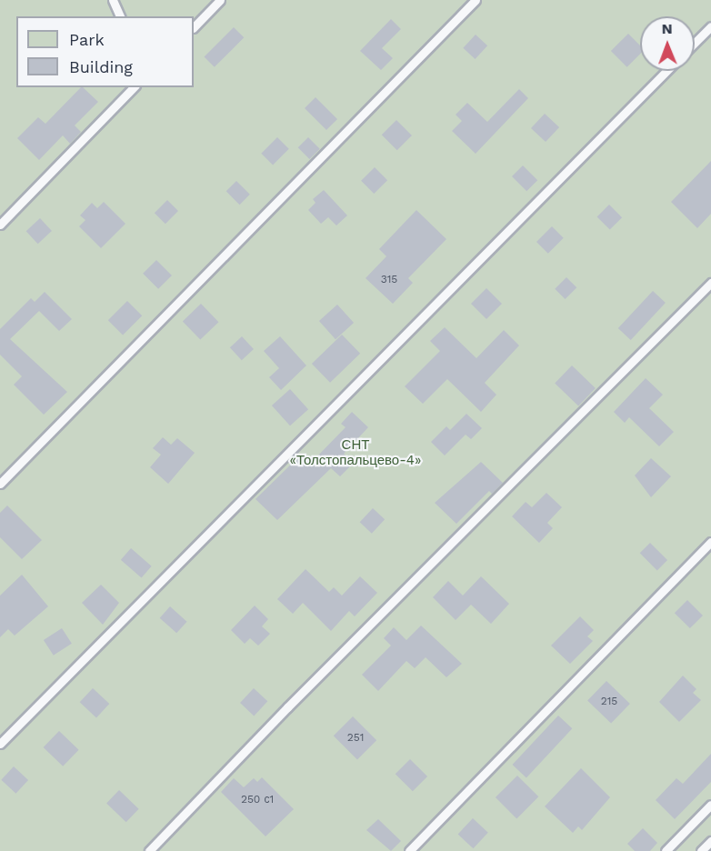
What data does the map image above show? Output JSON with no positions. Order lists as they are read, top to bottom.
{
  "parks": ["СНТ «Толстопальцево-4»"],
  "house_numbers": [
    "315",
    "215",
    "251",
    "250 с1"
  ],
  "legend": ["Park", "Building"],
  "north": "top"
}
